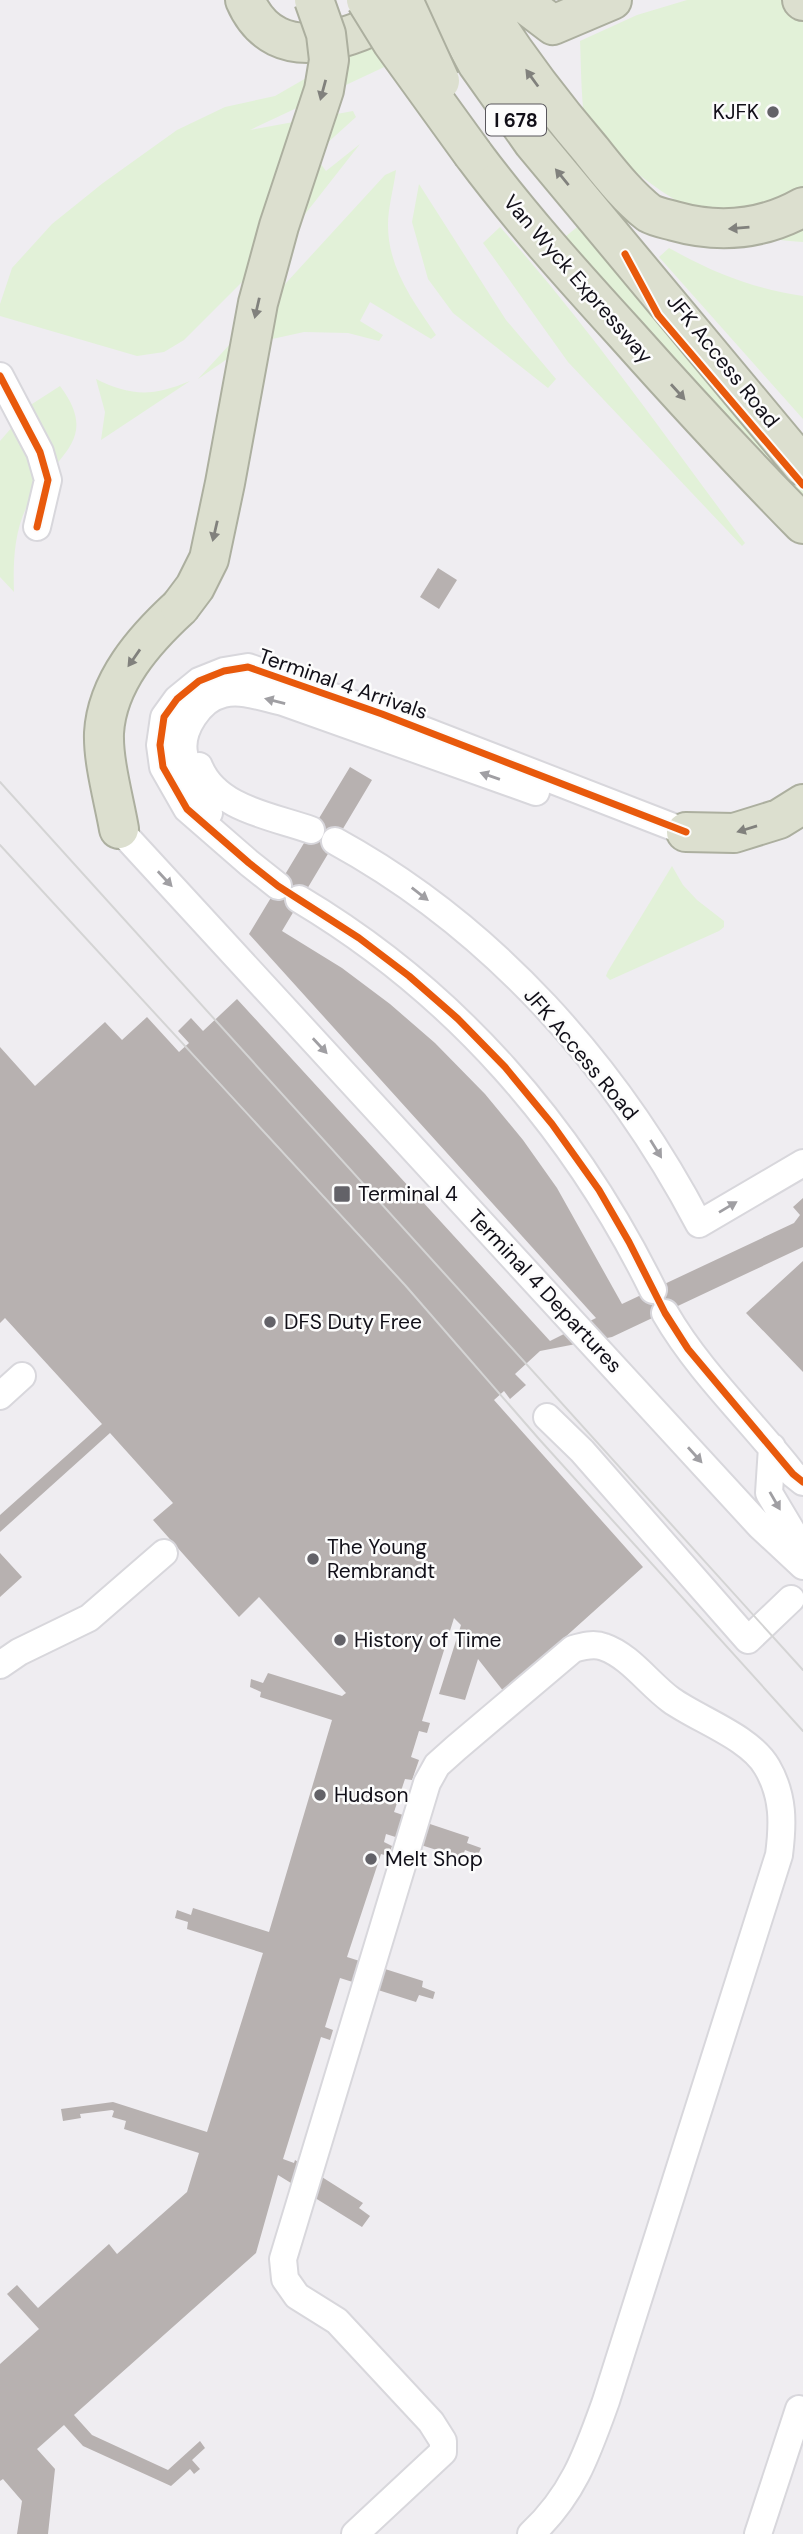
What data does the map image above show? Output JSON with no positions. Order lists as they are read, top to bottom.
{
  "streets": {
    "highway": ["I 678", "Van Wyck Expressway"],
    "street": ["JFK Access Road", "Terminal 4 Arrivals", "Terminal 4 Departures"]
  },
  "crossings": [
    ["I 678", "JFK Access Road"]
  ],
  "one_way": ["JFK Access Road", "Terminal 4 Departures"],
  "places": {
    "other": [
      "KJFK",
      "DFS Duty Free",
      "The Young Rembrandt",
      "History of Time",
      "Hudson",
      "Melt Shop"
    ],
    "transit": ["Terminal 4"]
  }
}
